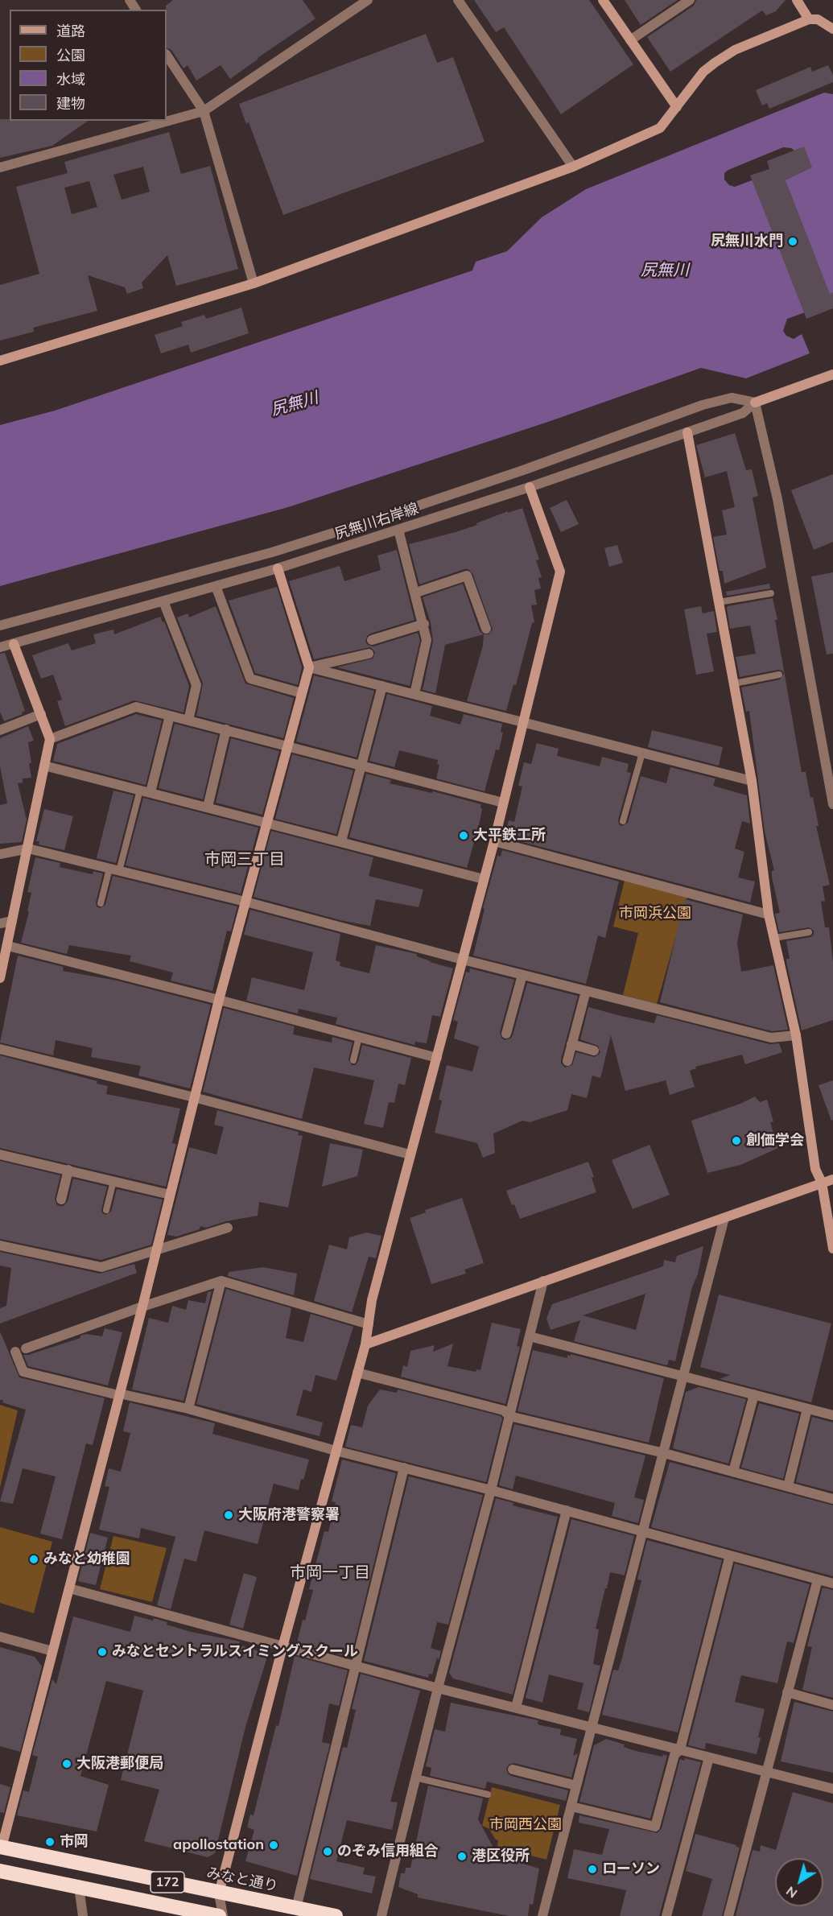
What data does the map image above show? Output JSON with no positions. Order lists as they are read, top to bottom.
{
  "streets": {
    "highway": ["みなと通り", "172"],
    "street": ["尻無川右岸線"]
  },
  "districts": ["市岡三丁目", "市岡一丁目"],
  "water": ["尻無川"],
  "parks": ["市岡浜公園", "市岡西公園"],
  "places": [
    "尻無川水門",
    "大平鉄工所",
    "創価学会",
    "大阪府港警察署",
    "みなと幼稚園",
    "みなとセントラルスイミングスクール",
    "大阪港郵便局",
    "市岡",
    "apollostation",
    "のぞみ信用組合",
    "港区役所",
    "ローソン"
  ],
  "legend": [
    "道路",
    "公園",
    "水域",
    "建物"
  ],
  "north": "bottom left"
}
